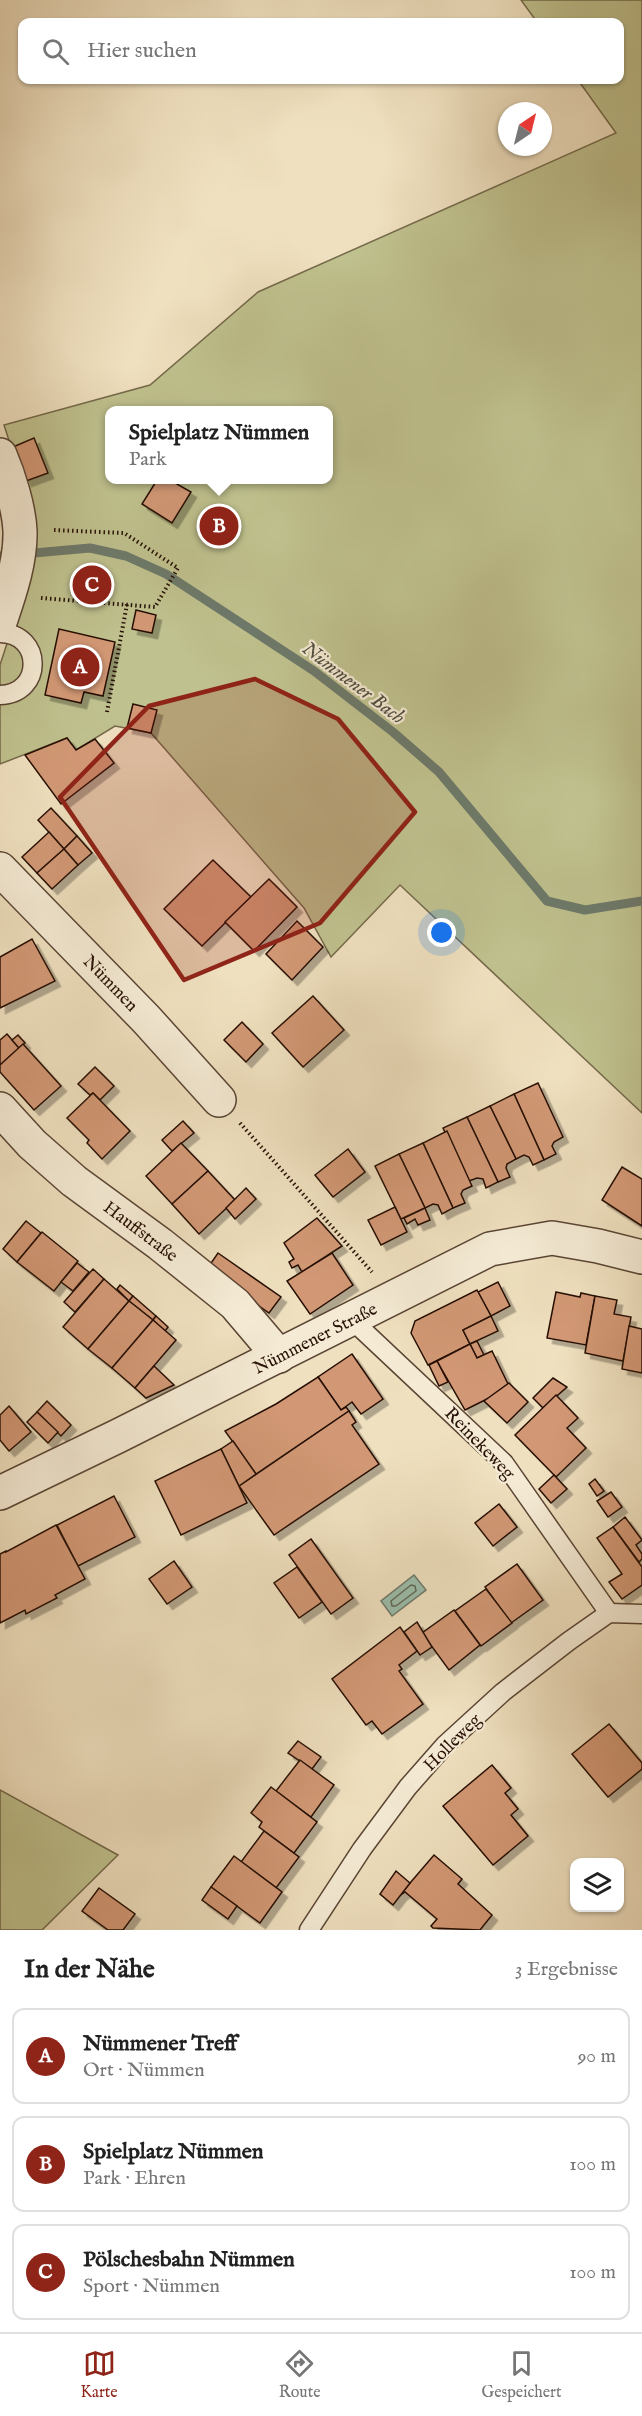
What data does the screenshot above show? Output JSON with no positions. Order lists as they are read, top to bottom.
{
  "streets": {
    "street": ["Nümmen", "Hauffstraße", "Nümmener Straße"],
    "lane": ["Reinekeweg", "Holleweg"]
  },
  "crossings": [
    ["Hauffstraße", "Nümmener Straße"],
    ["Nümmener Straße", "Reinekeweg"],
    ["Reinekeweg", "Holleweg"]
  ],
  "water": ["Nümmener Bach"],
  "north": "top right",
  "page": {
    "search": "Hier suchen",
    "popup": ["Spielplatz Nümmen", "Park"],
    "pins": ["B", "C", "A"],
    "heading": ["In der Nähe", "3 Ergebnisse"],
    "list": [
      {
        "mark": "A",
        "name": "Nümmener Treff",
        "note": "Ort · Nümmen",
        "value": "90 m"
      },
      {
        "mark": "B",
        "name": "Spielplatz Nümmen",
        "note": "Park · Ehren",
        "value": "100 m"
      },
      {
        "mark": "C",
        "name": "Pölschesbahn Nümmen",
        "note": "Sport · Nümmen",
        "value": "100 m"
      }
    ],
    "nav": ["Karte", "Route", "Gespeichert"]
  }
}
